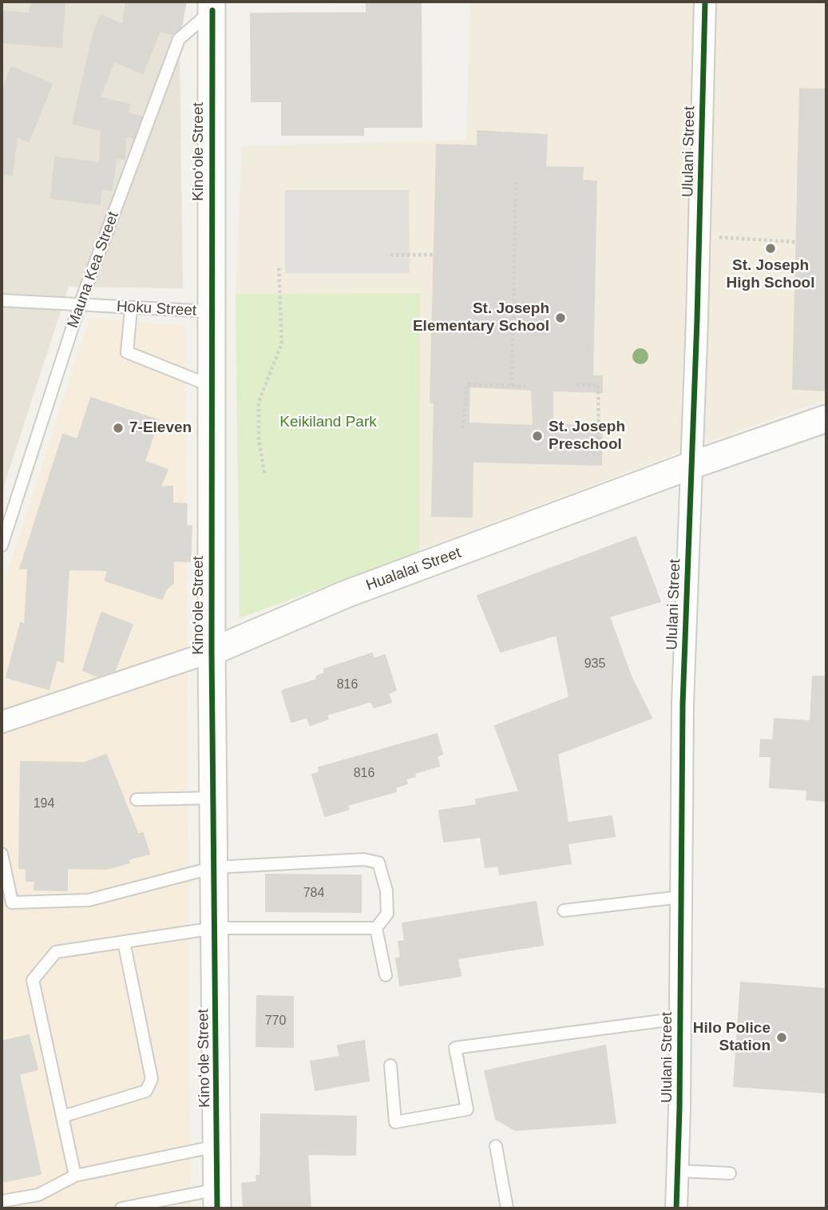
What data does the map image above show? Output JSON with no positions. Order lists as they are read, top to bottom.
{
  "streets": {
    "street": ["Kinoʻole Street", "Ululani Street", "Hualalai Street"],
    "lane": ["Mauna Kea Street", "Hoku Street"]
  },
  "crossings": [
    ["Kinoʻole Street", "Mauna Kea Street"],
    ["Kinoʻole Street", "Hoku Street"],
    ["Kinoʻole Street", "Hualalai Street"],
    ["Ululani Street", "Hualalai Street"],
    ["Mauna Kea Street", "Hoku Street"]
  ],
  "parks": ["Keikiland Park"],
  "places": [
    "St. Joseph High School",
    "St. Joseph Elementary School",
    "7-Eleven",
    "St. Joseph Preschool",
    "Hilo Police Station"
  ],
  "house_numbers": [
    "935",
    "816",
    "816",
    "194",
    "784",
    "770"
  ]
}
